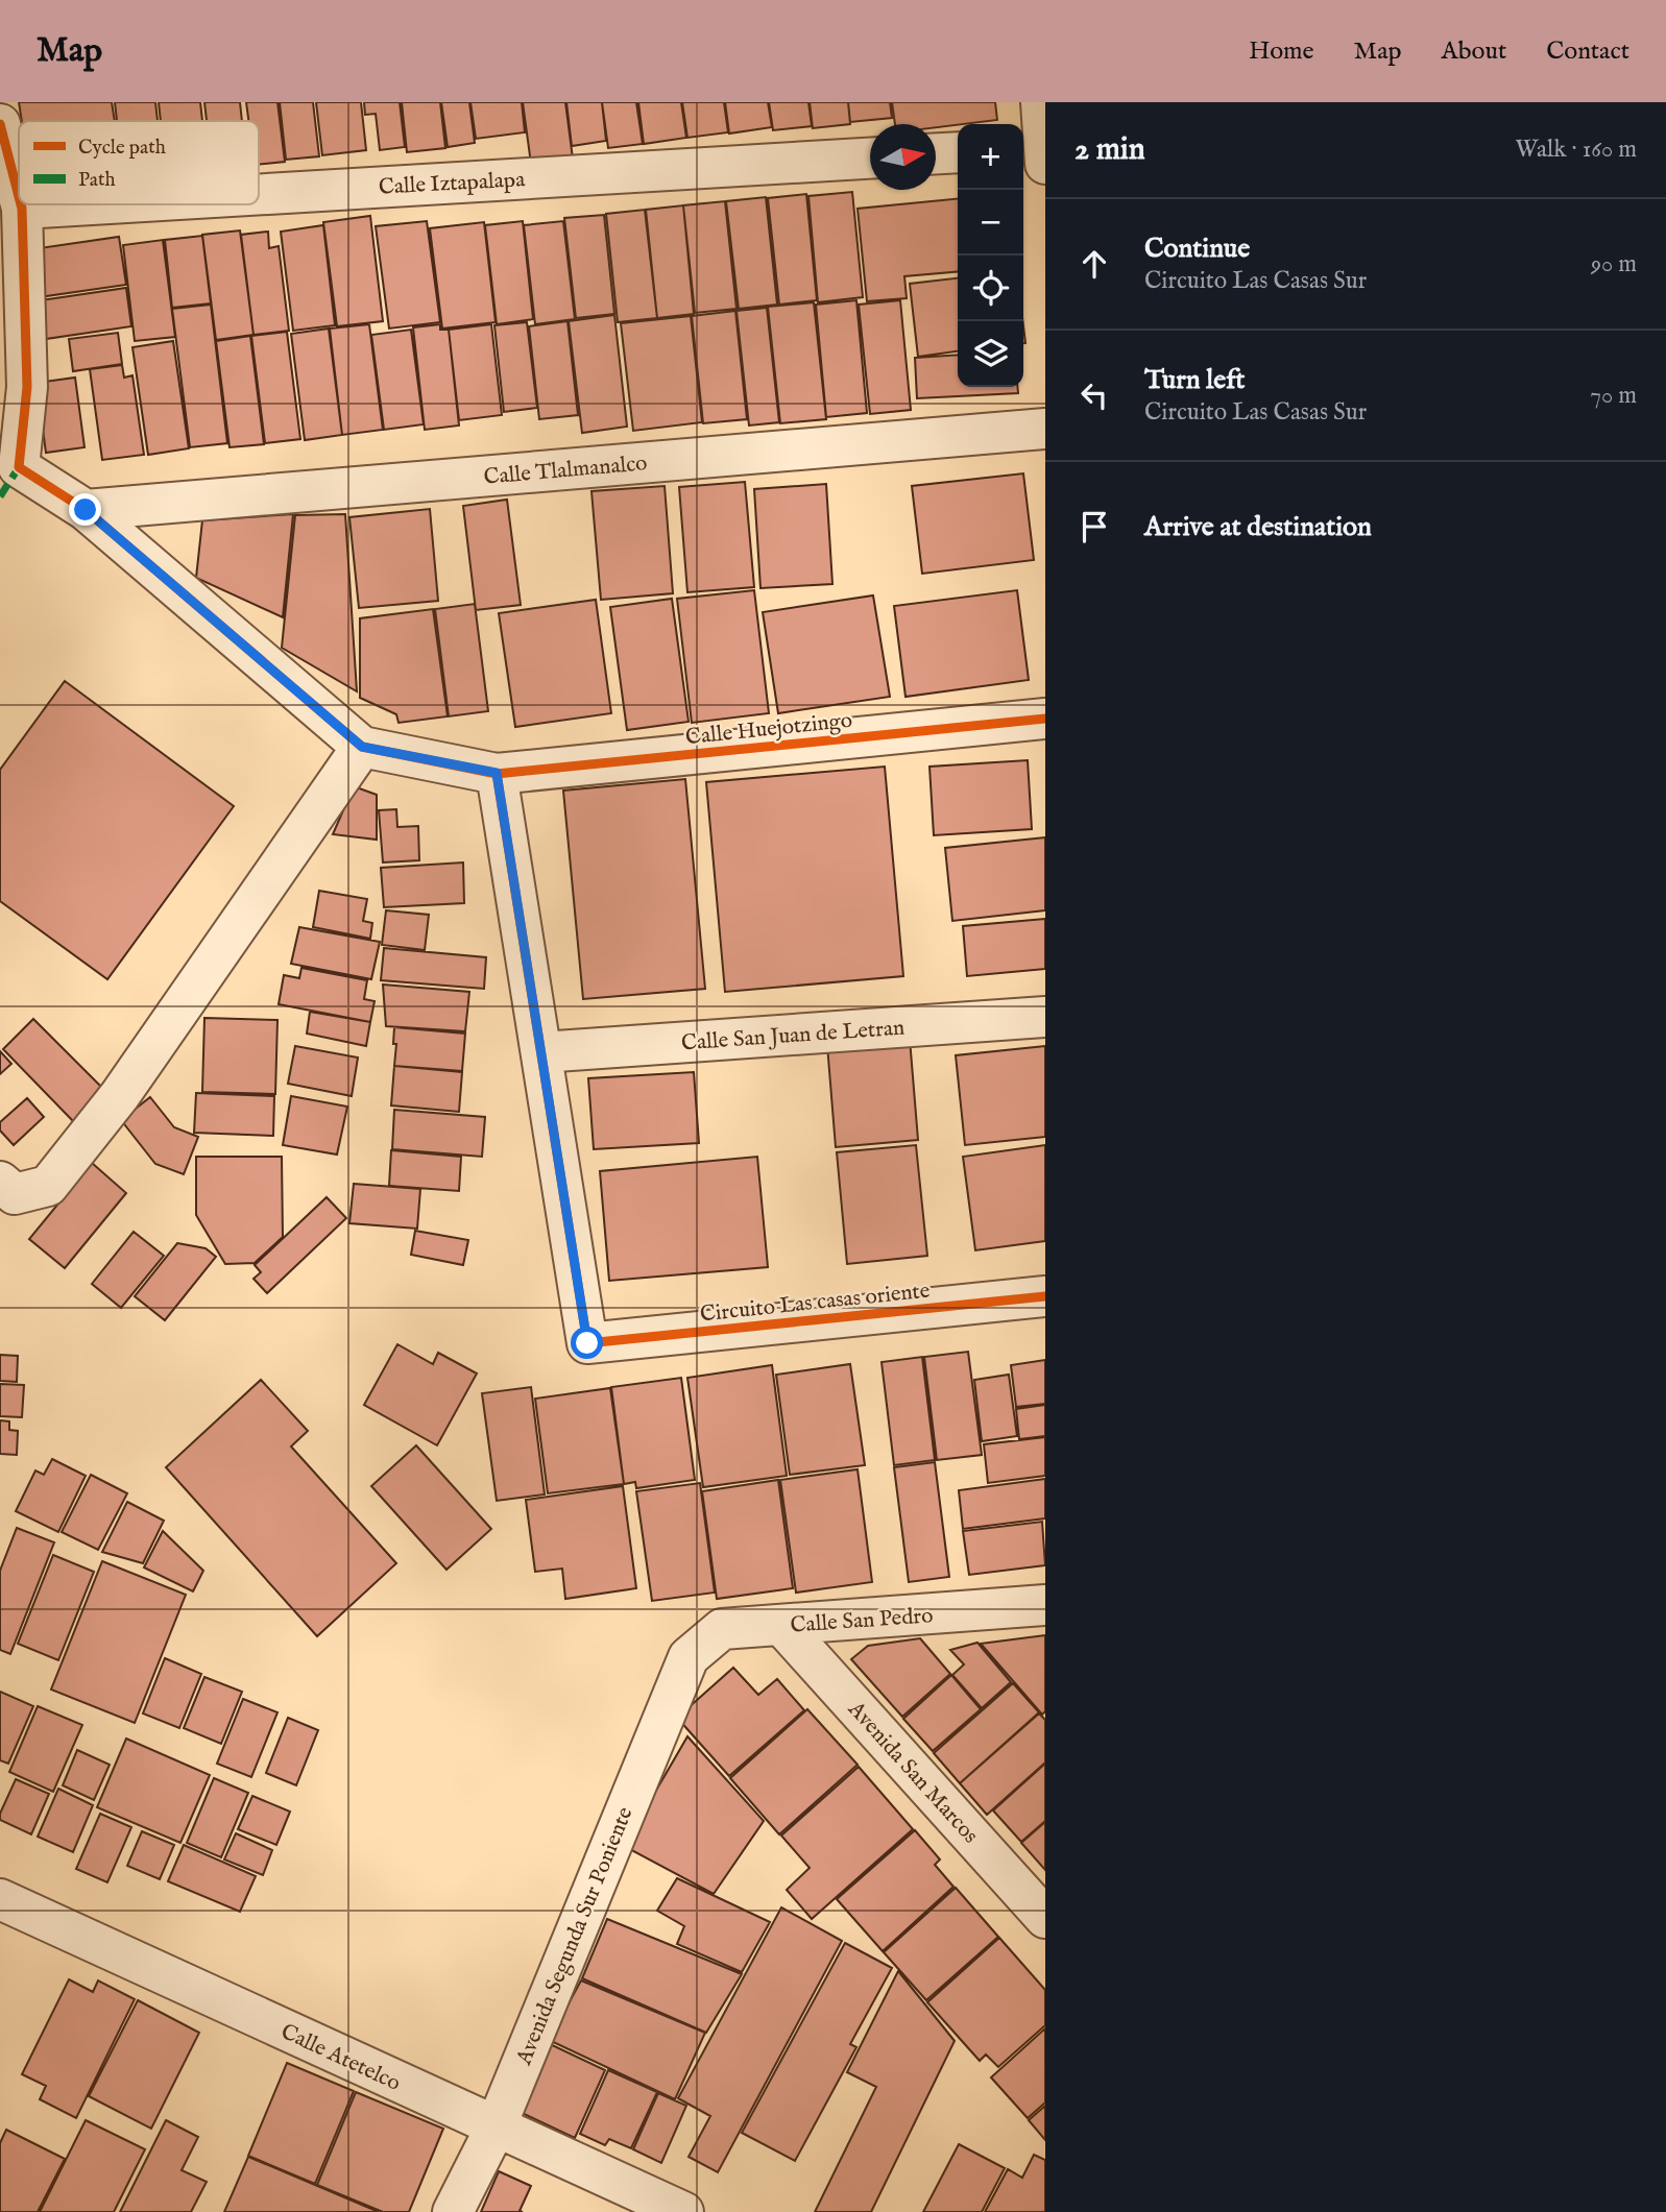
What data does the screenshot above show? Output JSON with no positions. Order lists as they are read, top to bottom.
{
  "streets": {
    "street": [
      "Calle Iztapalapa",
      "Calle Tlalmanalco",
      "Calle Huejotzingo",
      "Calle San Juan de Letran",
      "Circuito Las casas oriente",
      "Calle San Pedro",
      "Avenida San Marcos",
      "Avenida Segunda Sur Poniente",
      "Calle Atetelco"
    ]
  },
  "crossings": [
    ["Calle San Juan de Letran", "Circuito Las casas oriente"],
    ["Calle San Pedro", "Avenida San Marcos"],
    ["Calle San Pedro", "Avenida Segunda Sur Poniente"],
    ["Avenida Segunda Sur Poniente", "Calle Atetelco"]
  ],
  "legend": ["Cycle path", "Path"],
  "north": "right",
  "page": {
    "header": "Map",
    "nav": [
      "Home",
      "Map",
      "About",
      "Contact"
    ],
    "heading": ["2 min", "Walk · 160 m"],
    "map_buttons": ["+", "−"],
    "list": [
      ["Continue", "Circuito Las Casas Sur", "90 m"],
      ["Turn left", "Circuito Las Casas Sur", "70 m"],
      "Arrive at destination"
    ]
  }
}
